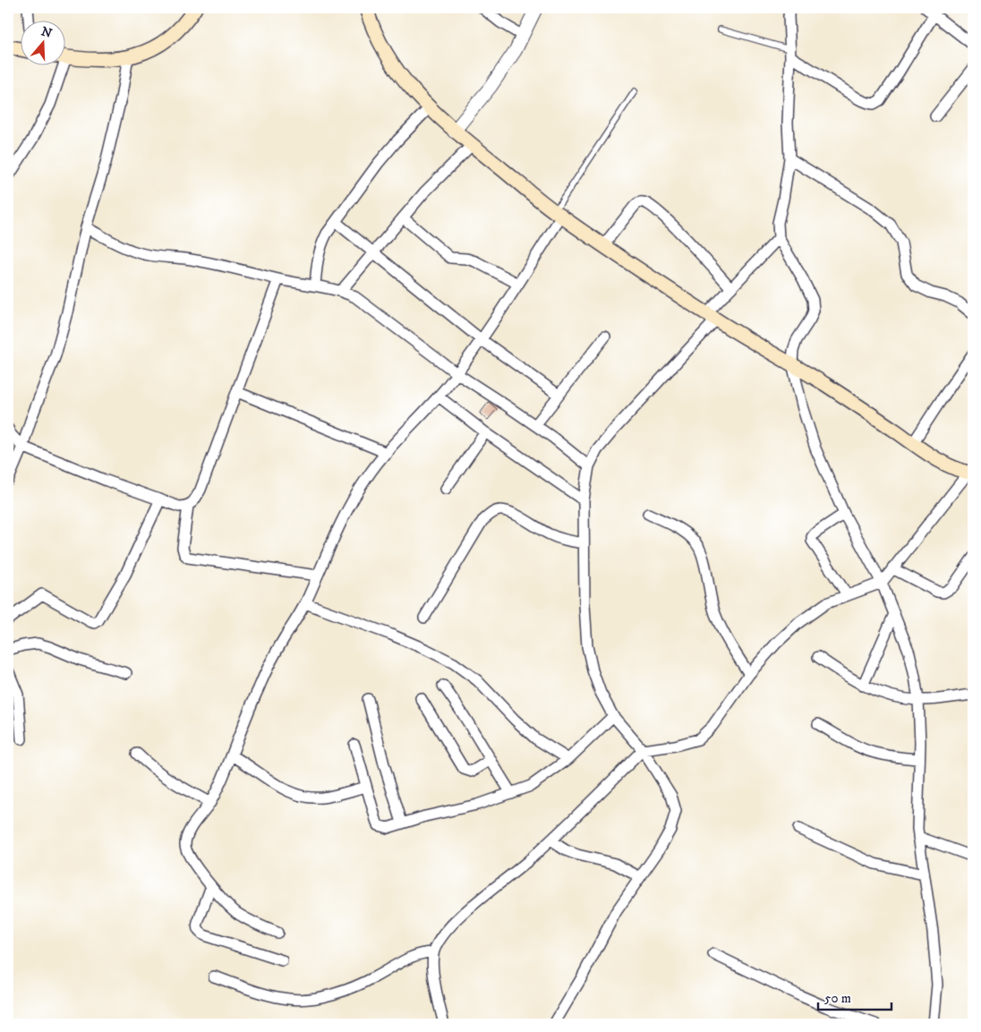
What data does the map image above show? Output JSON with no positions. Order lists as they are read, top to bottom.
{
  "scale_bar": "50 m",
  "north": "top"
}
